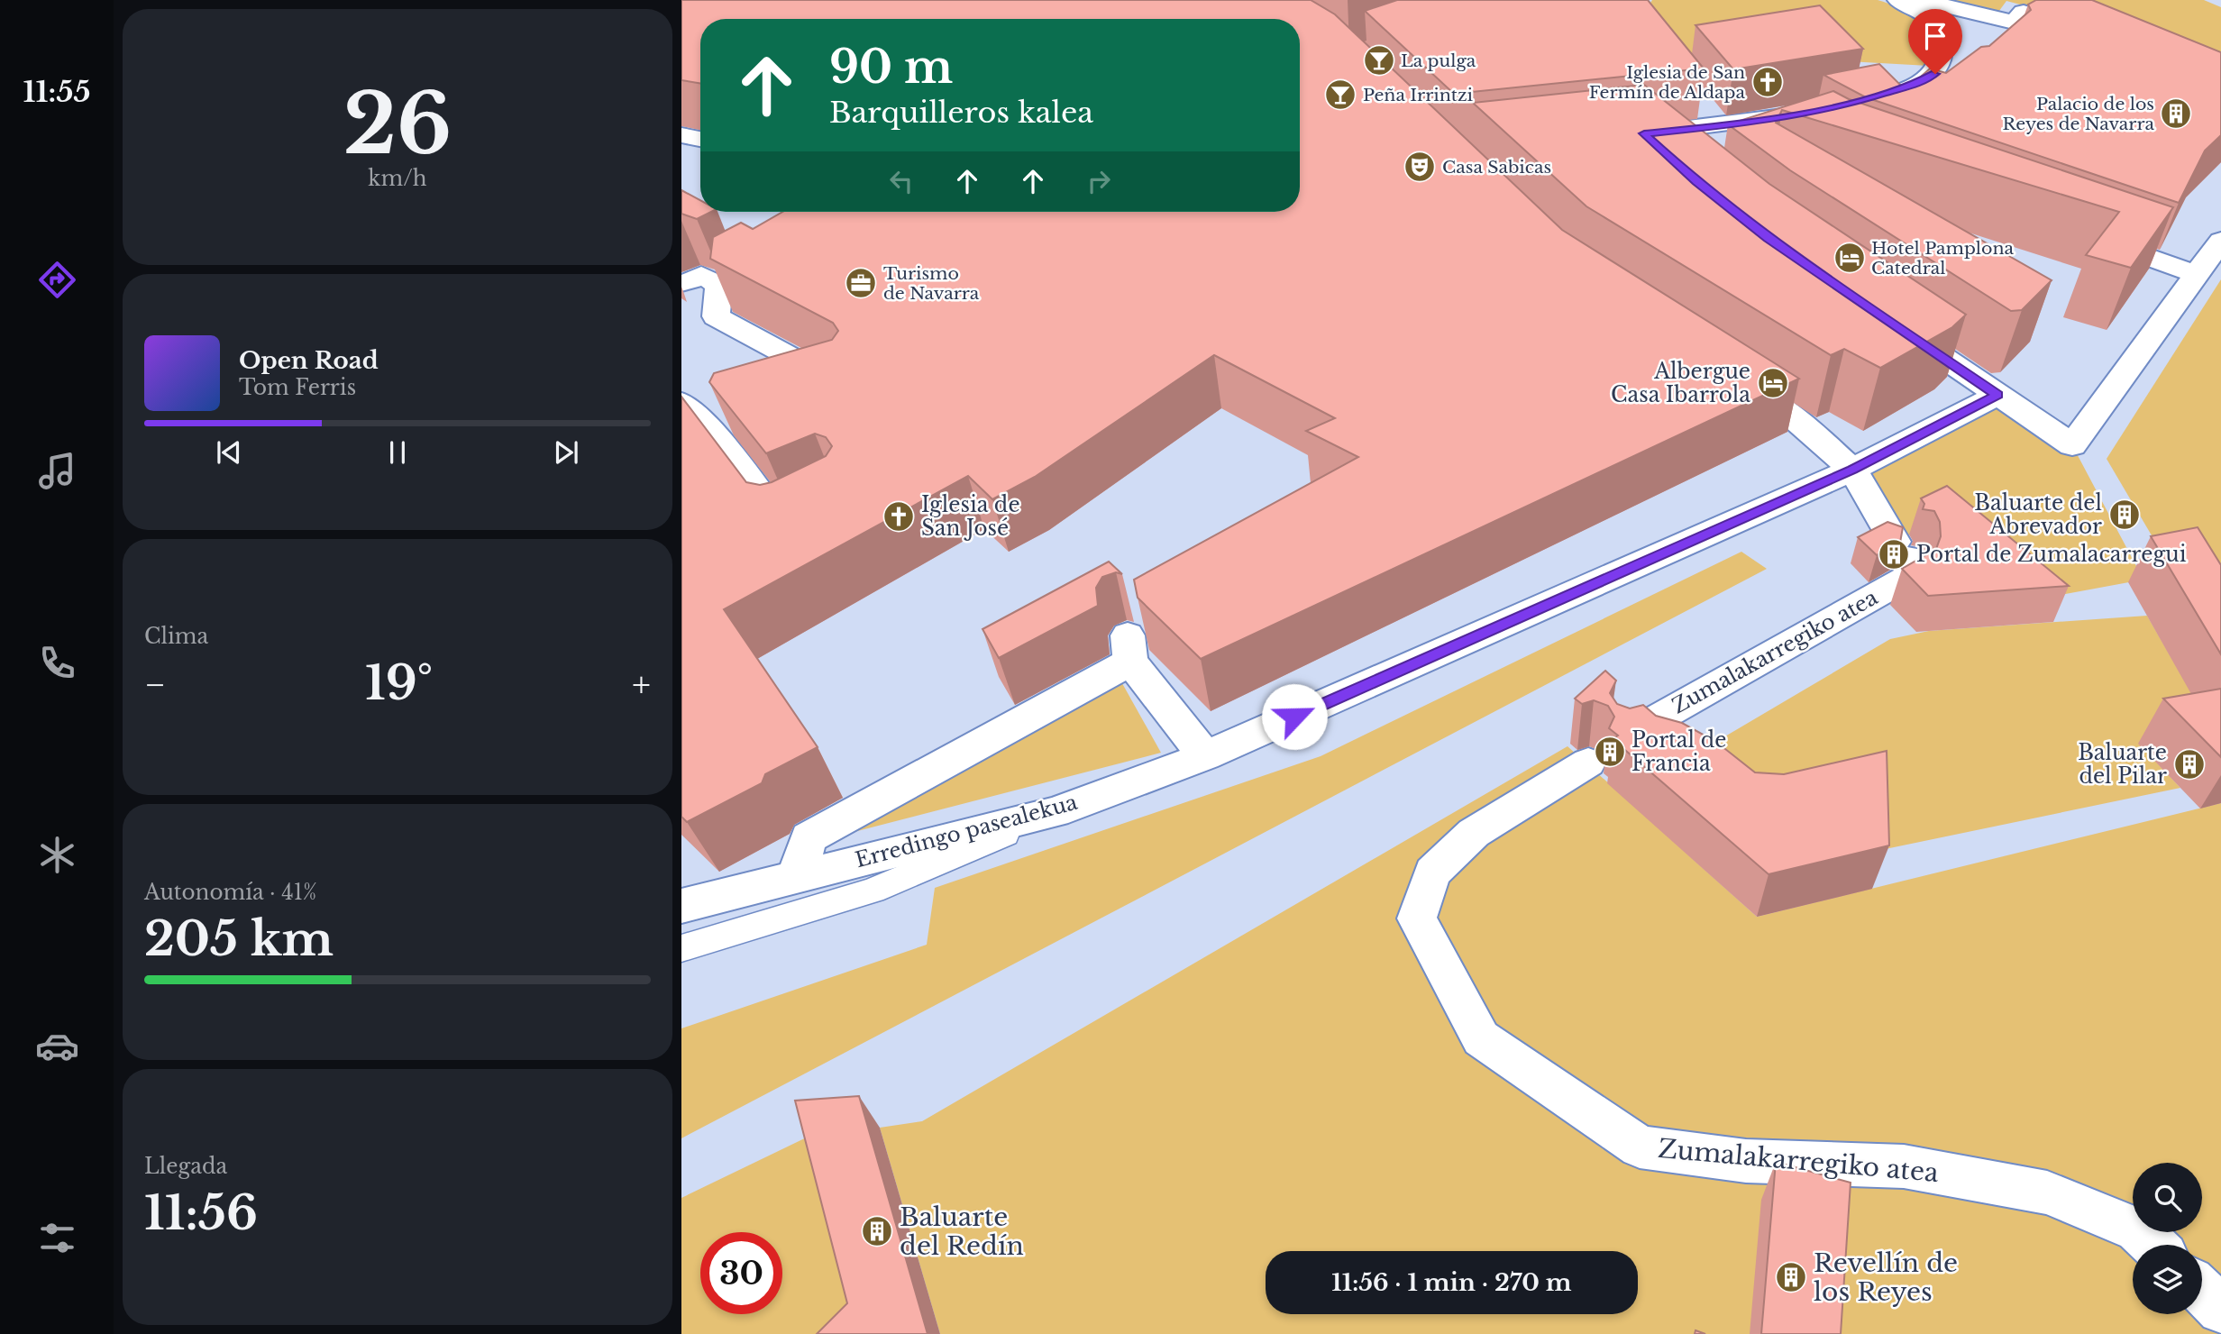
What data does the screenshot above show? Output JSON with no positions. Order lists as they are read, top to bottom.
{
  "streets": {
    "street": ["Zumalakarregiko atea", "Erredingo pasealekua"]
  },
  "crossings": [
    ["Zumalakarregiko atea", "Erredingo pasealekua"]
  ],
  "places": {
    "bar": ["La pulga", "Peña Irrintzi"],
    "church": ["Iglesia de San Fermín de Aldapa", "Iglesia de San José"],
    "building": [
      "Palacio de los Reyes de Navarra",
      "Baluarte del Abrevador",
      "Portal de Zumalacarregui",
      "Portal de Francia",
      "Baluarte del Pilar",
      "Baluarte del Redín",
      "Revellín de los Reyes"
    ],
    "theatre": ["Casa Sabicas"],
    "hotel": ["Hotel Pamplona Catedral", "Albergue Casa Ibarrola"],
    "office": ["Turismo de Navarra"]
  },
  "page": {
    "tabs": "11:55",
    "tile": [
      ["26", "km/h"],
      "Clima",
      ["Autonomía · 41%", "205 km"],
      ["Llegada", "11:56"]
    ],
    "turn": ["90 m", "Barquilleros kalea"],
    "song": ["Open Road", "Tom Ferris"],
    "heat": ["−", "19°", "+"],
    "limit": "30",
    "trip": "11:56 · 1 min · 270 m"
  }
}
